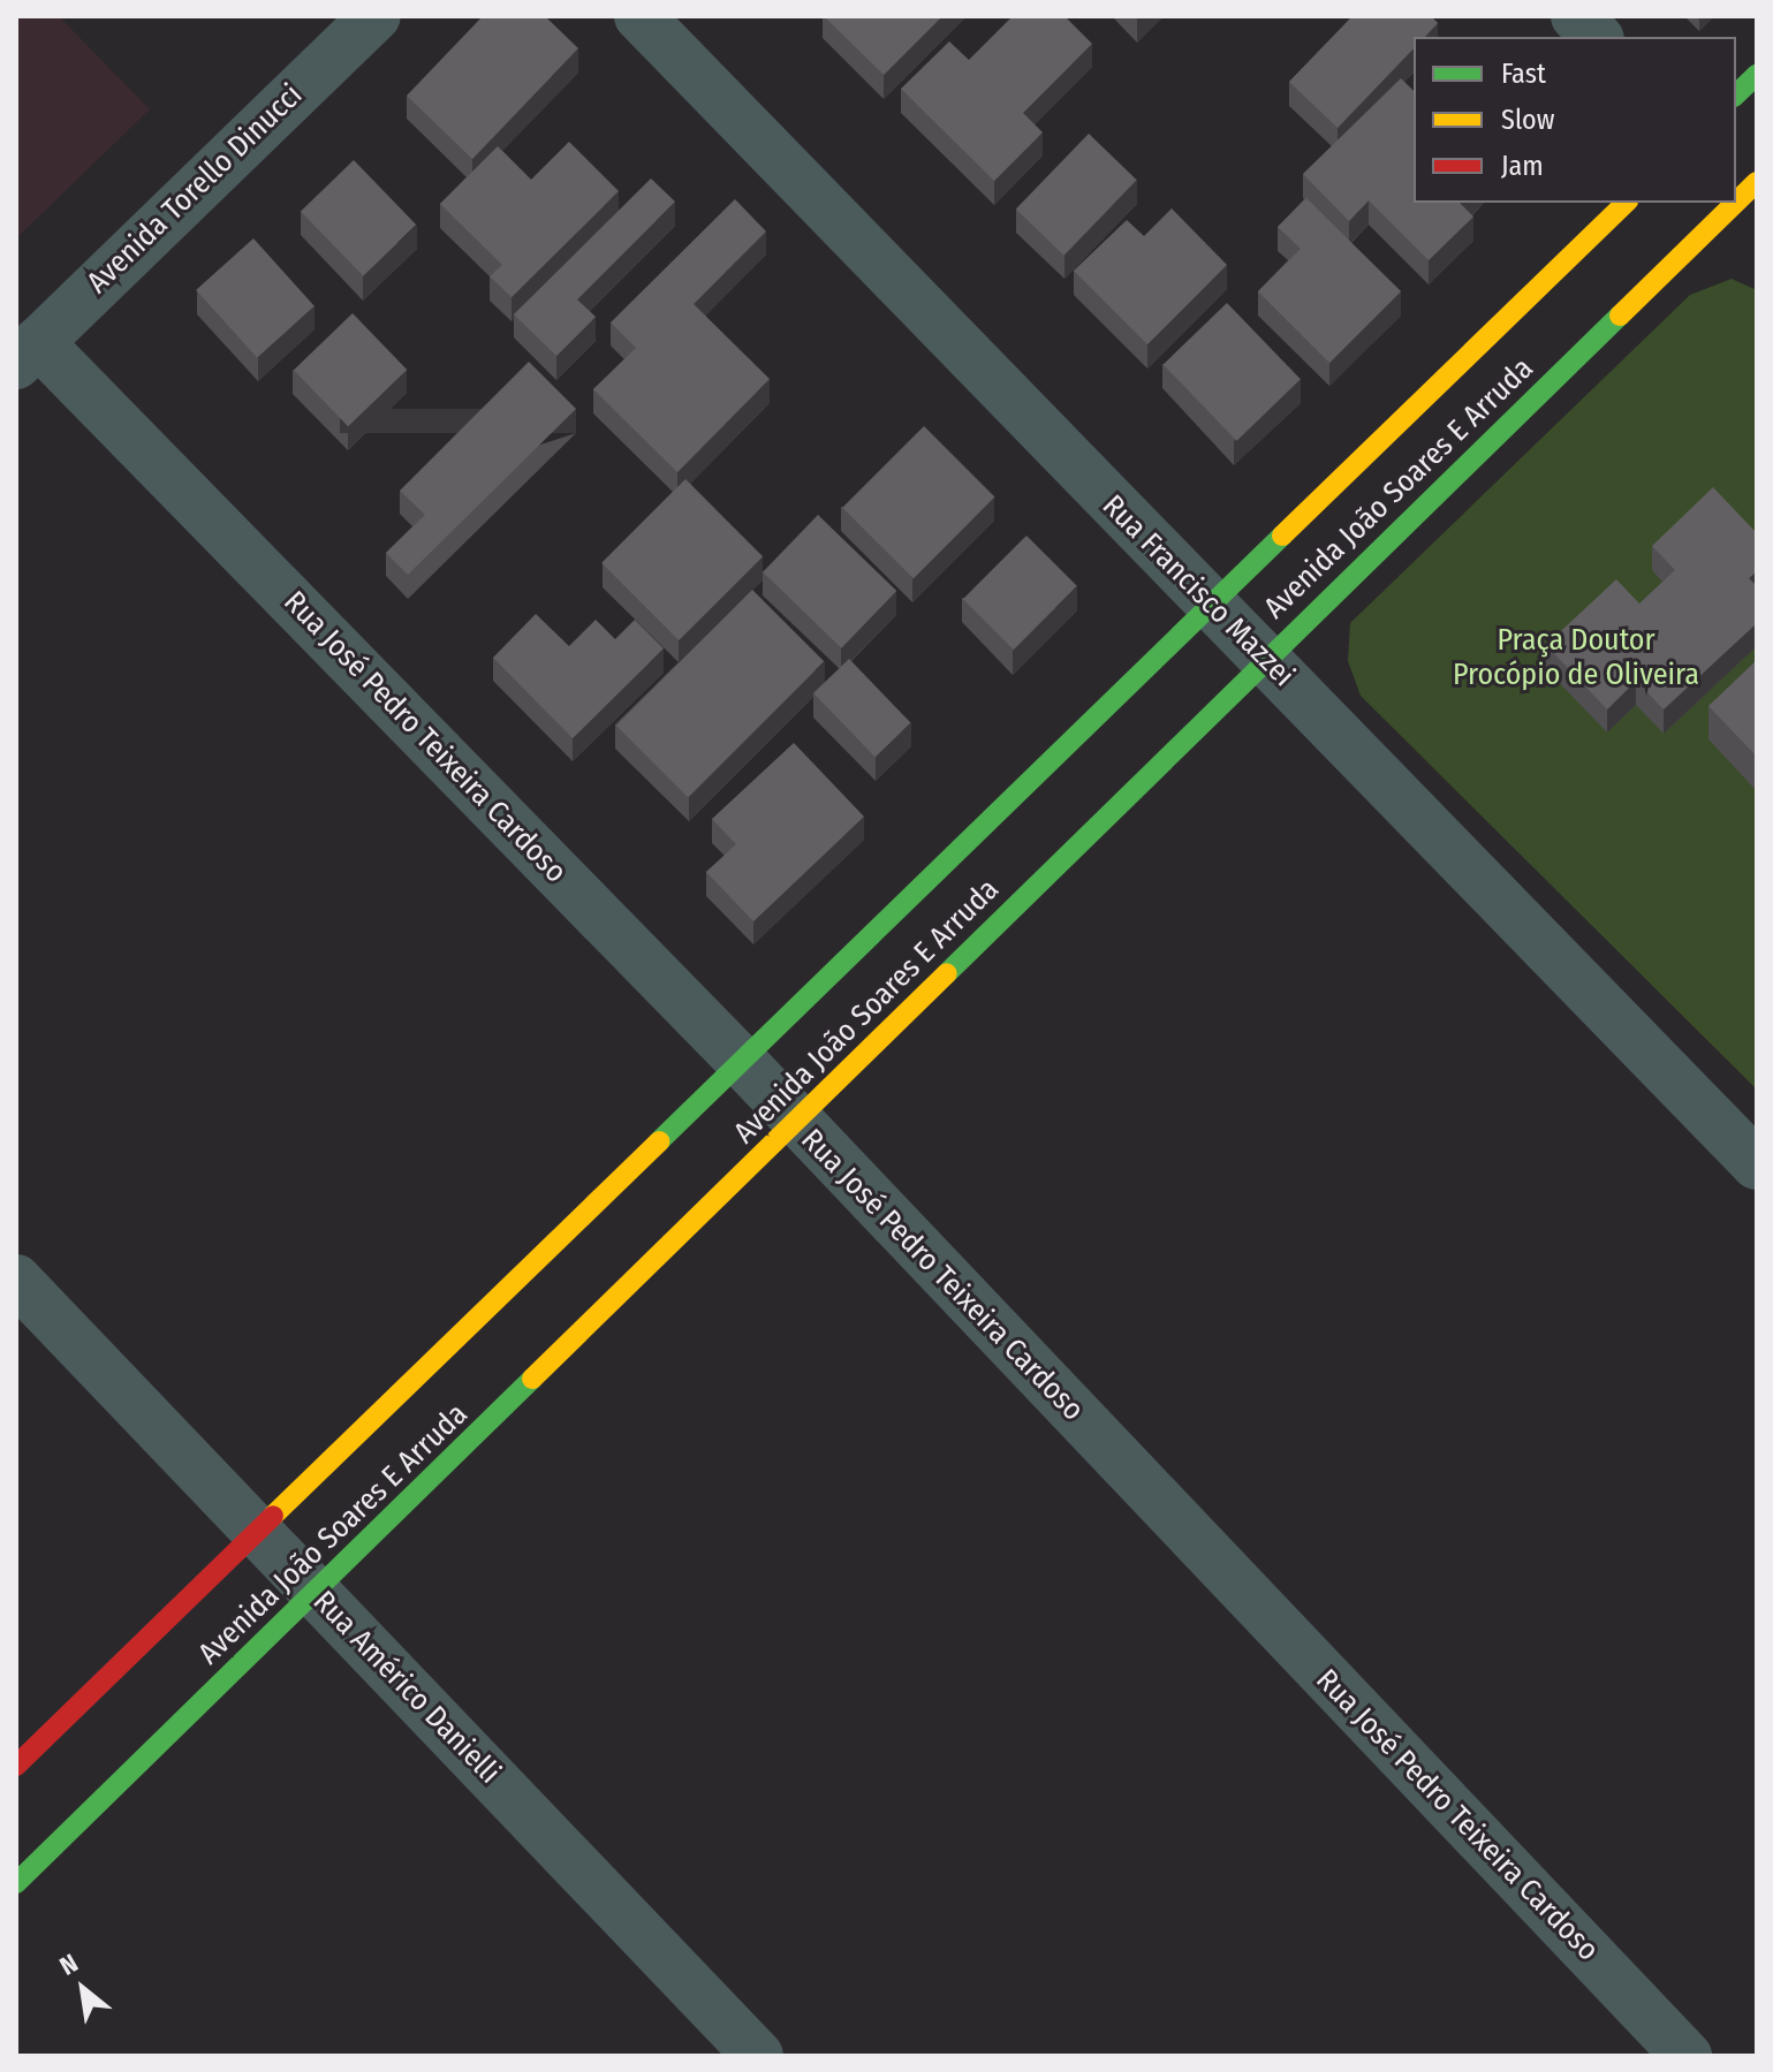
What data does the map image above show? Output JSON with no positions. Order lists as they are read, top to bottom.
{
  "streets": {
    "street": [
      "Avenida Torello Dinucci",
      "Avenida João Soares E Arruda",
      "Rua Francisco Mazzei",
      "Rua José Pedro Teixeira Cardoso",
      "Rua Américo Danielli"
    ]
  },
  "crossings": [
    ["Avenida Torello Dinucci", "Rua José Pedro Teixeira Cardoso"],
    ["Avenida João Soares E Arruda", "Rua Francisco Mazzei"],
    ["Avenida João Soares E Arruda", "Rua José Pedro Teixeira Cardoso"],
    ["Avenida João Soares E Arruda", "Rua Américo Danielli"]
  ],
  "parks": ["Praça Doutor Procópio de Oliveira"],
  "legend": ["Fast", "Slow", "Jam"],
  "north": "top left"
}
